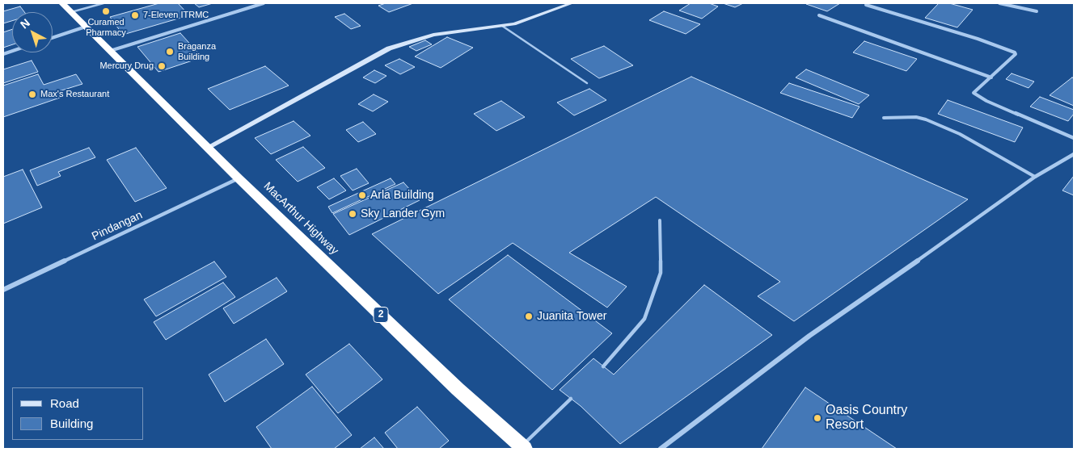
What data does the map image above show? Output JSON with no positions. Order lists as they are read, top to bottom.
{
  "streets": {
    "highway": ["MacArthur Highway", "2"],
    "street": ["Pindangan"]
  },
  "crossings": [
    ["MacArthur Highway", "Pindangan"]
  ],
  "places": [
    "Curamed Pharmacy",
    "7-Eleven ITRMC",
    "Braganza Building",
    "Mercury Drug",
    "Max's Restaurant",
    "Arla Building",
    "Sky Lander Gym",
    "Juanita Tower",
    "Oasis Country Resort"
  ],
  "legend": ["Road", "Building"],
  "north": "top left"
}
